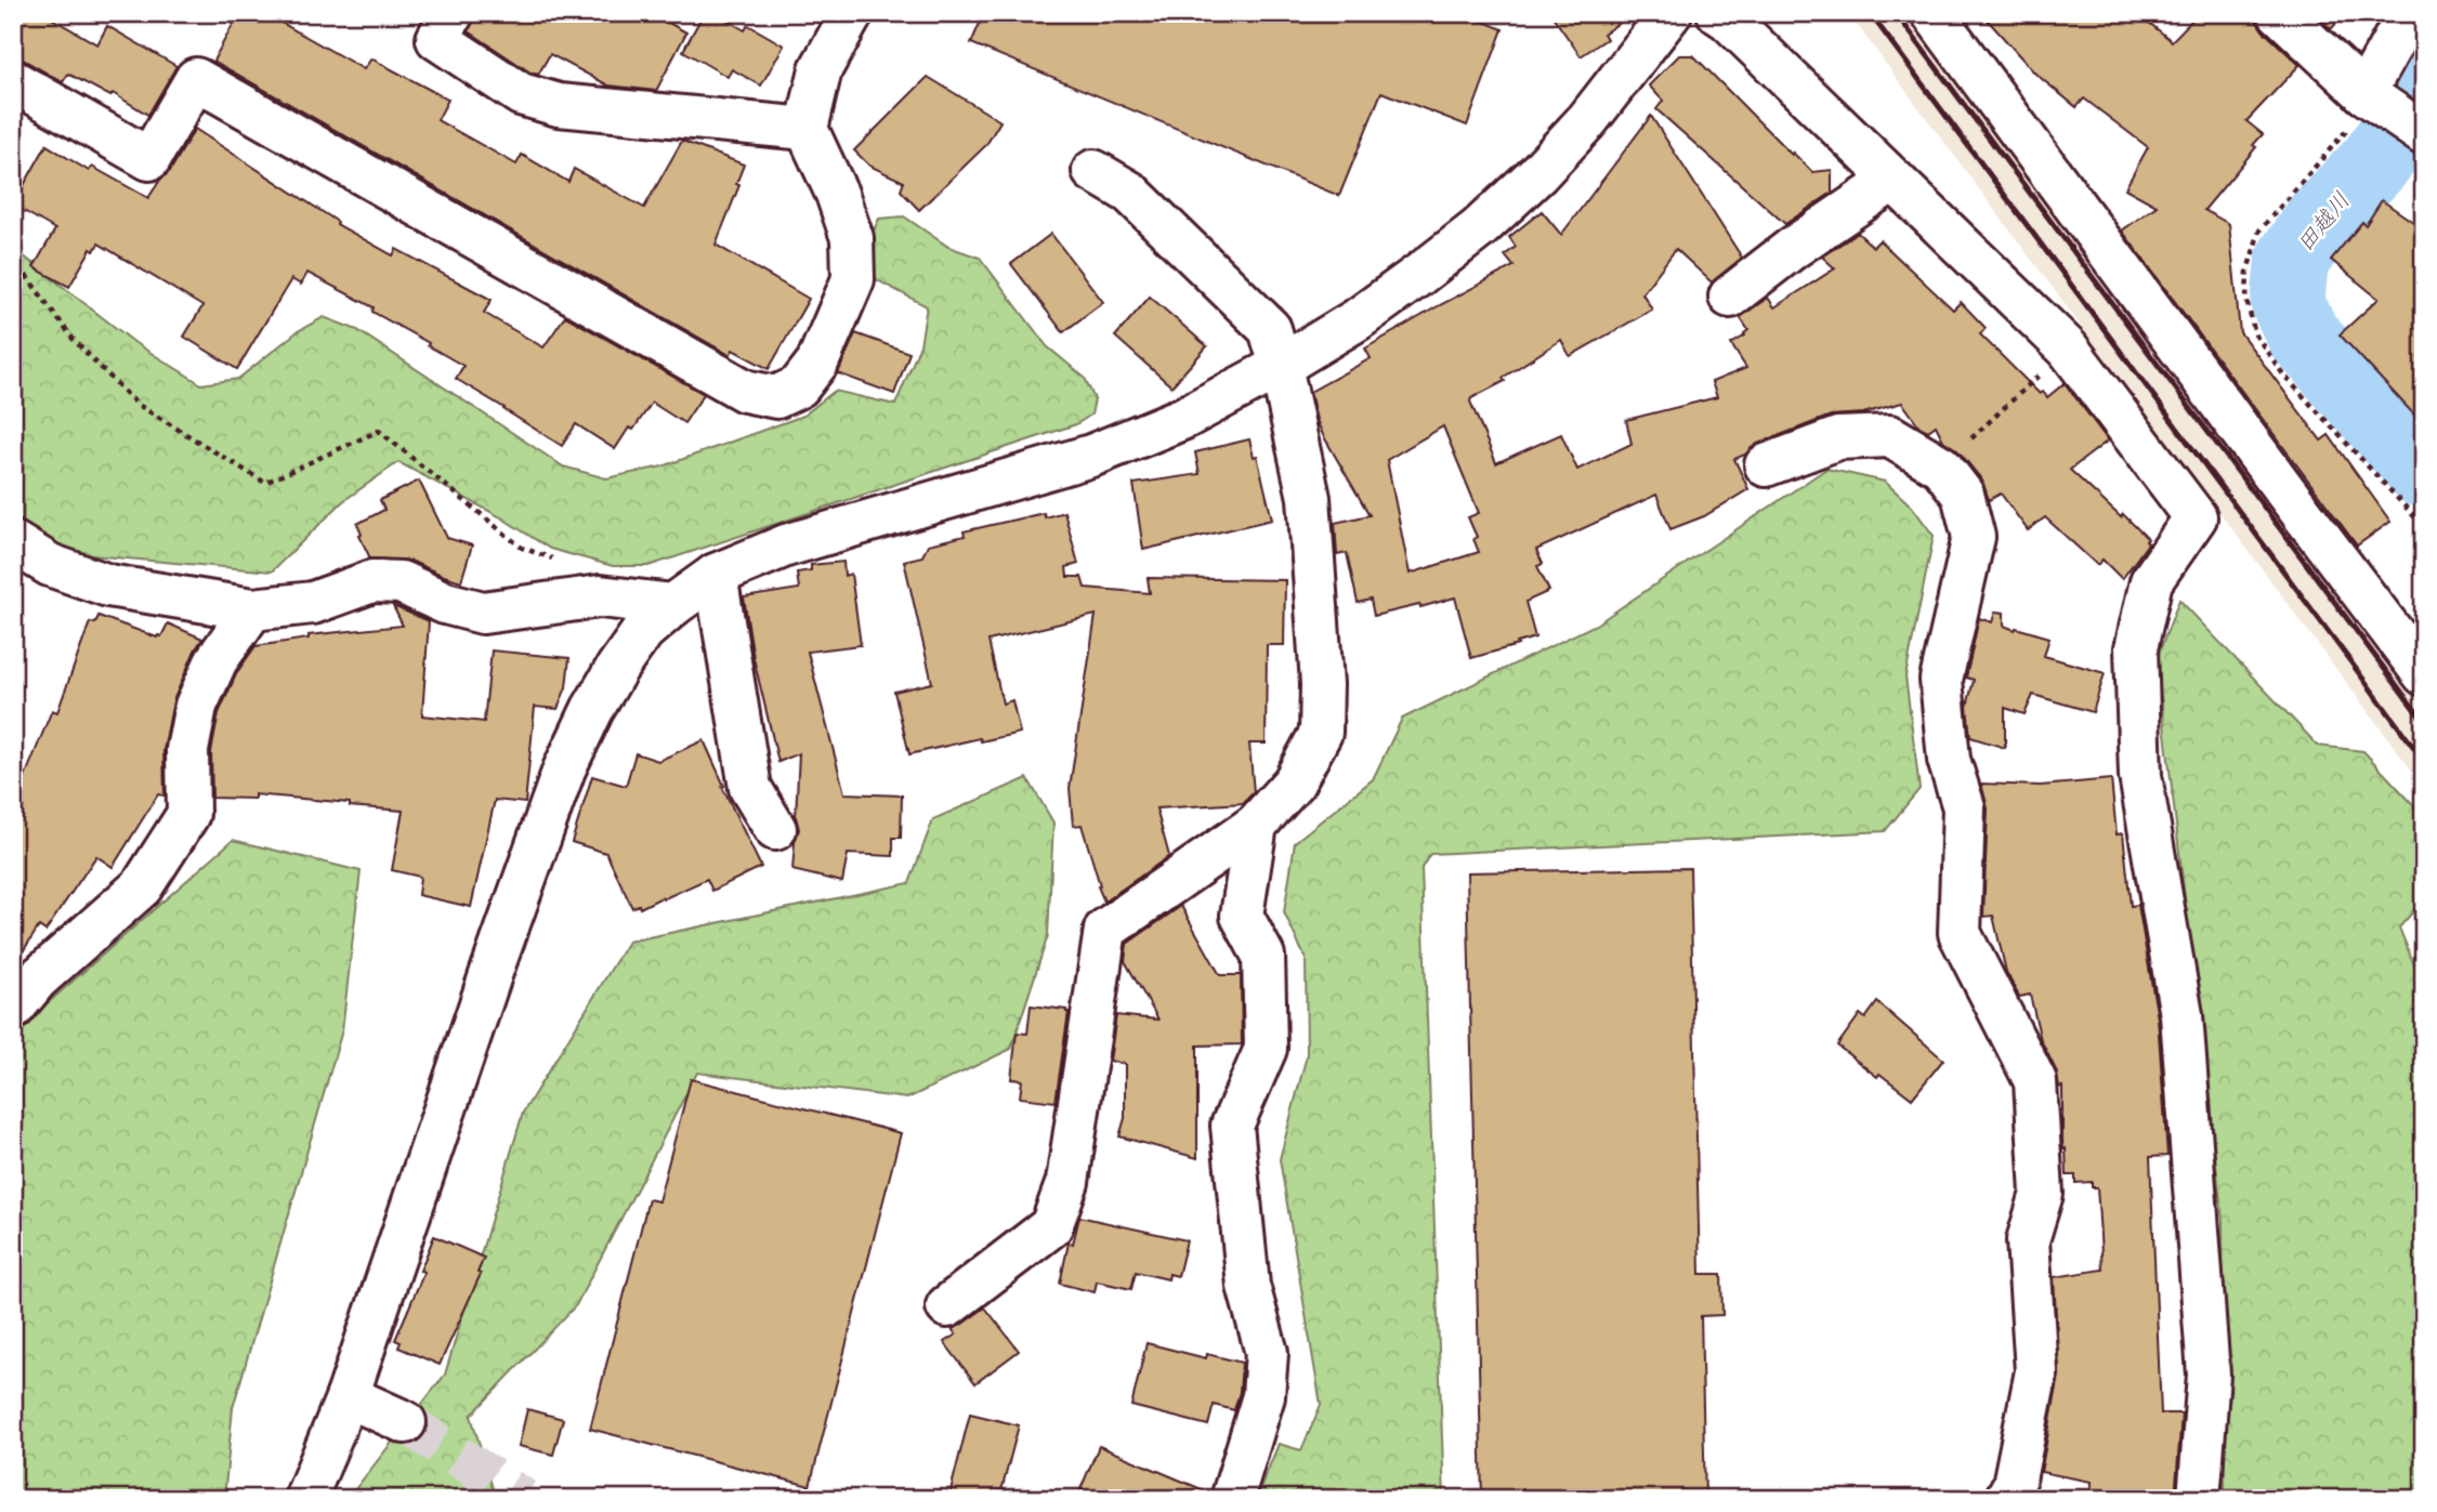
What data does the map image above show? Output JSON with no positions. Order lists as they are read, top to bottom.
{
  "water": ["田越川"]
}
